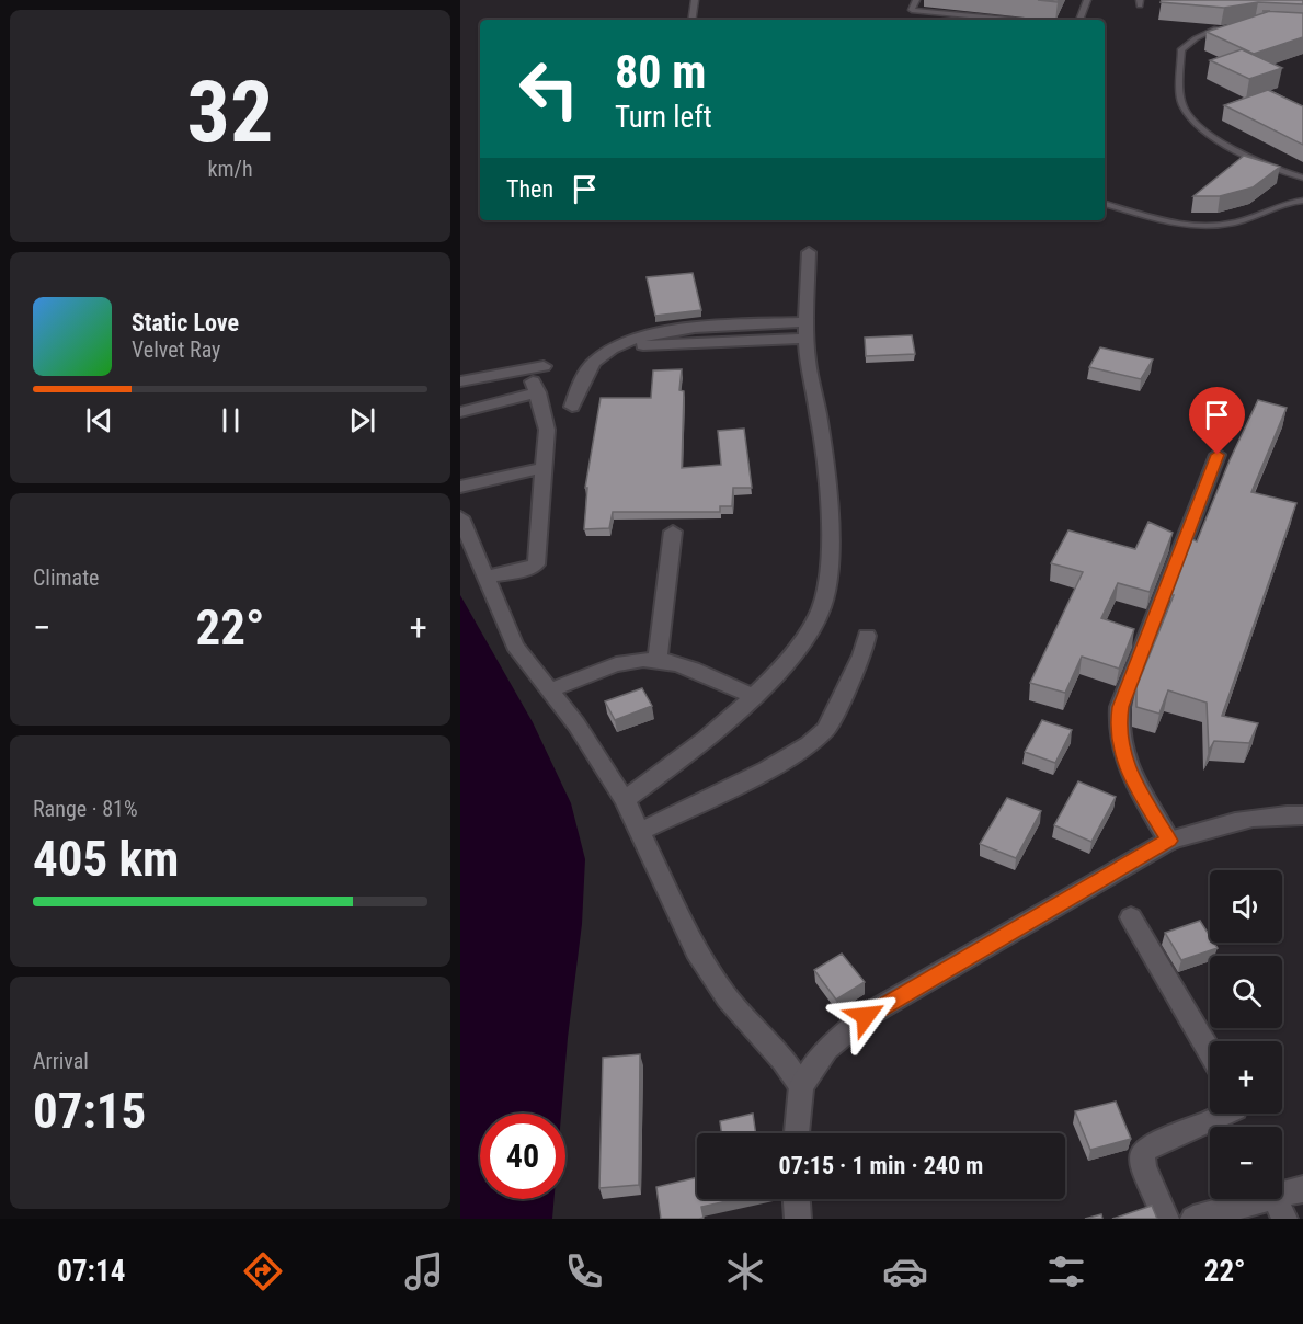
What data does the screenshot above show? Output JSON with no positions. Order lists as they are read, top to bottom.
{
  "page": {
    "tile": [
      ["32", "km/h"],
      "Climate",
      ["Range · 81%", "405 km"],
      ["Arrival", "07:15"]
    ],
    "turn": ["80 m", "Turn left"],
    "then": "Then",
    "song": ["Static Love", "Velvet Ray"],
    "heat": ["−", "22°", "+"],
    "map_buttons": ["+", "−"],
    "limit": "40",
    "trip": "07:15 · 1 min · 240 m",
    "tabs": ["07:14", "22°"]
  }
}
